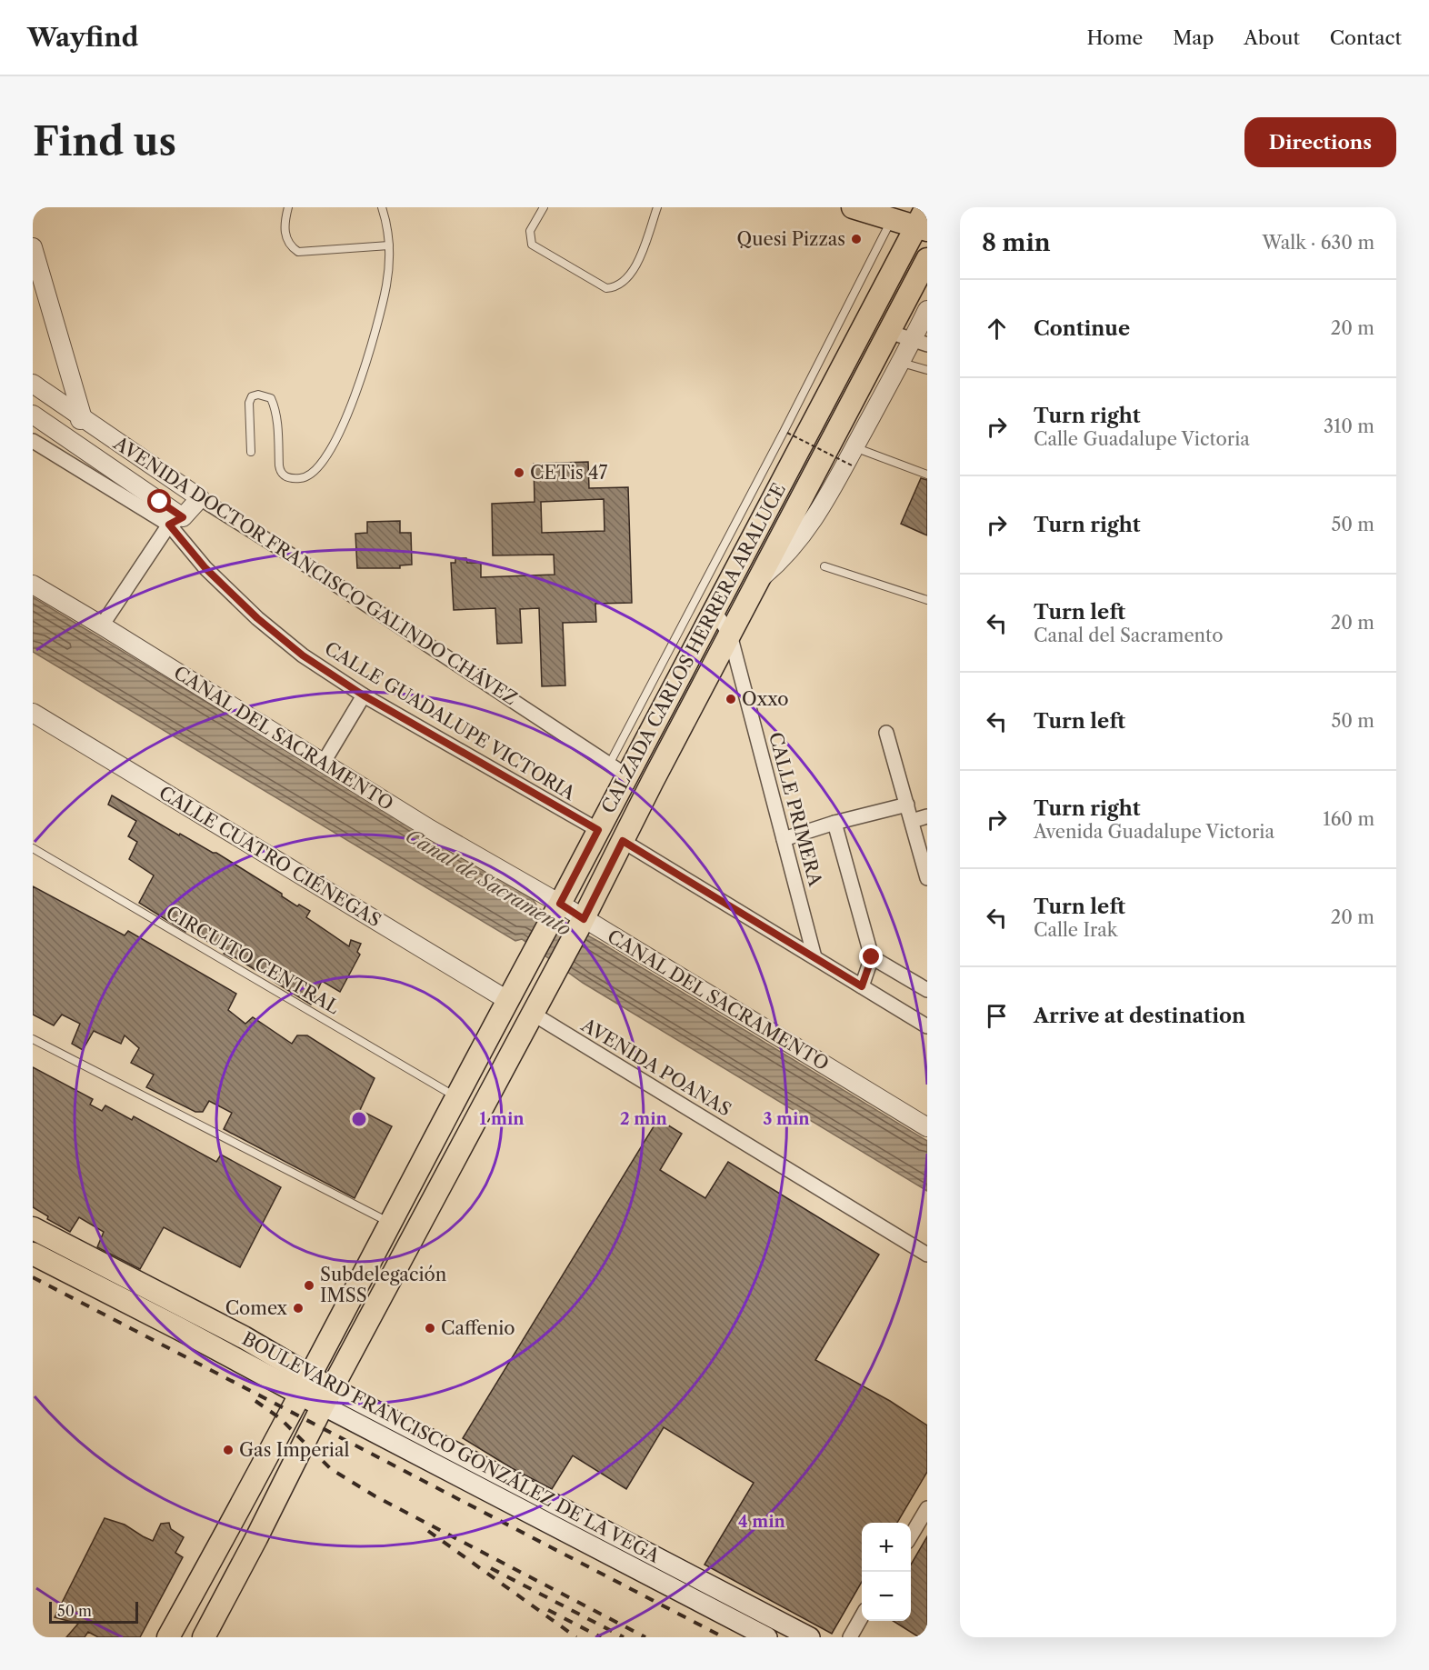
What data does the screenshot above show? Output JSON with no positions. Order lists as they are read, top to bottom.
{
  "streets": {
    "main road": ["CALZADA CARLOS HERRERA ARALUCE", "BOULEVARD FRANCISCO GONZÁLEZ DE LA VEGA"],
    "street": [
      "AVENIDA DOCTOR FRANCISCO GALINDO CHÁVEZ",
      "CALLE GUADALUPE VICTORIA",
      "CANAL DEL SACRAMENTO",
      "CALLE PRIMERA",
      "CALLE CUATRO CIÉNEGAS",
      "AVENIDA POANAS"
    ],
    "lane": ["CIRCUITO CENTRAL"]
  },
  "crossings": [
    ["AVENIDA DOCTOR FRANCISCO GALINDO CHÁVEZ", "CALZADA CARLOS HERRERA ARALUCE"],
    ["AVENIDA DOCTOR FRANCISCO GALINDO CHÁVEZ", "CALLE GUADALUPE VICTORIA"],
    ["CALZADA CARLOS HERRERA ARALUCE", "CALLE GUADALUPE VICTORIA"],
    ["CALZADA CARLOS HERRERA ARALUCE", "CANAL DEL SACRAMENTO"],
    ["CALZADA CARLOS HERRERA ARALUCE", "CALLE PRIMERA"],
    ["CALZADA CARLOS HERRERA ARALUCE", "CALLE CUATRO CIÉNEGAS"],
    ["CALZADA CARLOS HERRERA ARALUCE", "CIRCUITO CENTRAL"],
    ["CALZADA CARLOS HERRERA ARALUCE", "AVENIDA POANAS"],
    ["CALZADA CARLOS HERRERA ARALUCE", "BOULEVARD FRANCISCO GONZÁLEZ DE LA VEGA"]
  ],
  "water": ["Canal de Sacramento"],
  "places": [
    "Quesi Pizzas",
    "CETis 47",
    "Oxxo",
    "Subdelegación IMSS",
    "Comex",
    "Caffenio",
    "Gas Imperial"
  ],
  "scale_bar": "50 m",
  "page": {
    "header": "Wayfind",
    "nav": [
      "Home",
      "Map",
      "About",
      "Contact"
    ],
    "buttons": "Directions",
    "title": "Find us",
    "heading": ["8 min", "Walk · 630 m"],
    "list": [
      ["Continue", "20 m"],
      ["Turn right", "Calle Guadalupe Victoria", "310 m"],
      ["Turn right", "50 m"],
      ["Turn left", "Canal del Sacramento", "20 m"],
      ["Turn left", "50 m"],
      ["Turn right", "Avenida Guadalupe Victoria", "160 m"],
      ["Turn left", "Calle Irak", "20 m"],
      "Arrive at destination"
    ],
    "map_buttons": ["+", "−"],
    "scale": "50 m"
  },
  "rings": [
    "1 min",
    "2 min",
    "3 min",
    "4 min"
  ]
}
